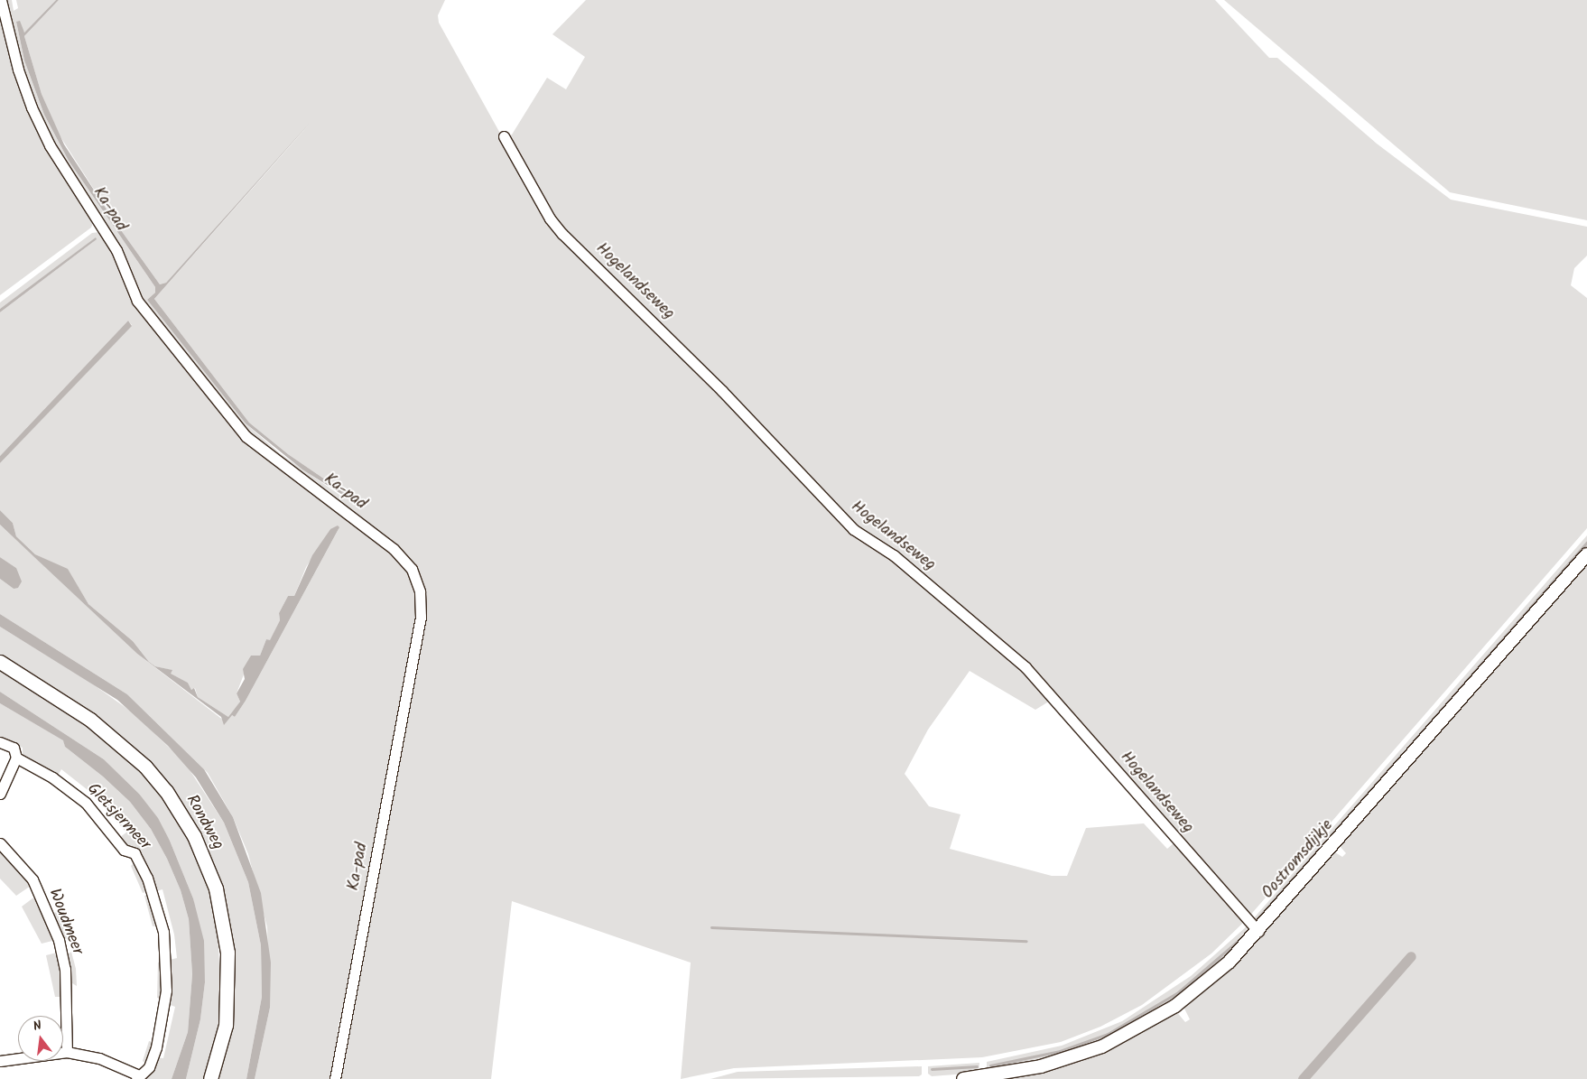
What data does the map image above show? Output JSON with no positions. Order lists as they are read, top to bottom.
{
  "streets": {
    "main road": ["Rondweg"],
    "street": [
      "Ka-pad",
      "Hogelandseweg",
      "Gletsjermeer",
      "Oostromsdijkje",
      "Woudmeer"
    ]
  },
  "crossings": [
    ["Hogelandseweg", "Oostromsdijkje"]
  ],
  "north": "top"
}
